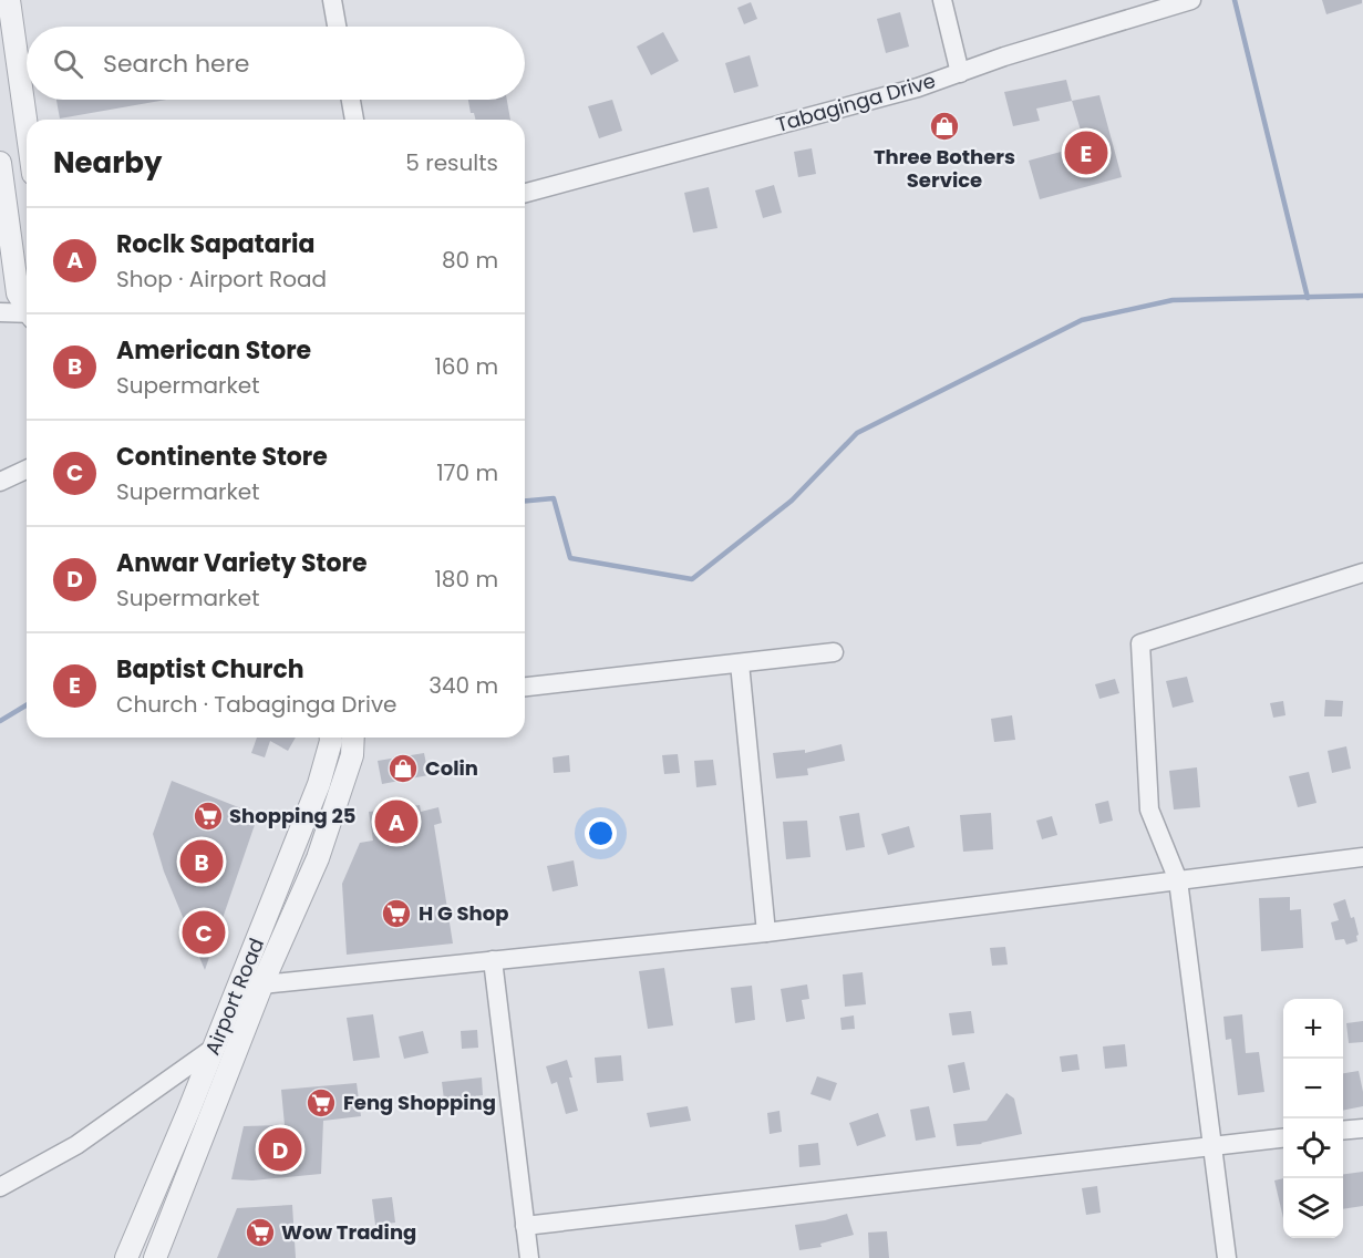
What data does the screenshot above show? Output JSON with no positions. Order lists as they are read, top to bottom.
{
  "streets": {
    "street": ["Tabaginga Drive", "Airport Road"]
  },
  "places": {
    "shop": ["Three Bothers Service", "Colin"],
    "supermarket": [
      "Shopping 25",
      "H G Shop",
      "Feng Shopping",
      "Wow Trading"
    ]
  },
  "page": {
    "search": "Search here",
    "heading": ["Nearby", "5 results"],
    "pins": [
      "E",
      "A",
      "B",
      "C",
      "D"
    ],
    "list": [
      {
        "mark": "A",
        "name": "Roclk Sapataria",
        "note": "Shop · Airport Road",
        "value": "80 m"
      },
      {
        "mark": "B",
        "name": "American Store",
        "note": "Supermarket",
        "value": "160 m"
      },
      {
        "mark": "C",
        "name": "Continente Store",
        "note": "Supermarket",
        "value": "170 m"
      },
      {
        "mark": "D",
        "name": "Anwar Variety Store",
        "note": "Supermarket",
        "value": "180 m"
      },
      {
        "mark": "E",
        "name": "Baptist Church",
        "note": "Church · Tabaginga Drive",
        "value": "340 m"
      }
    ],
    "map_buttons": ["+", "−"]
  }
}
